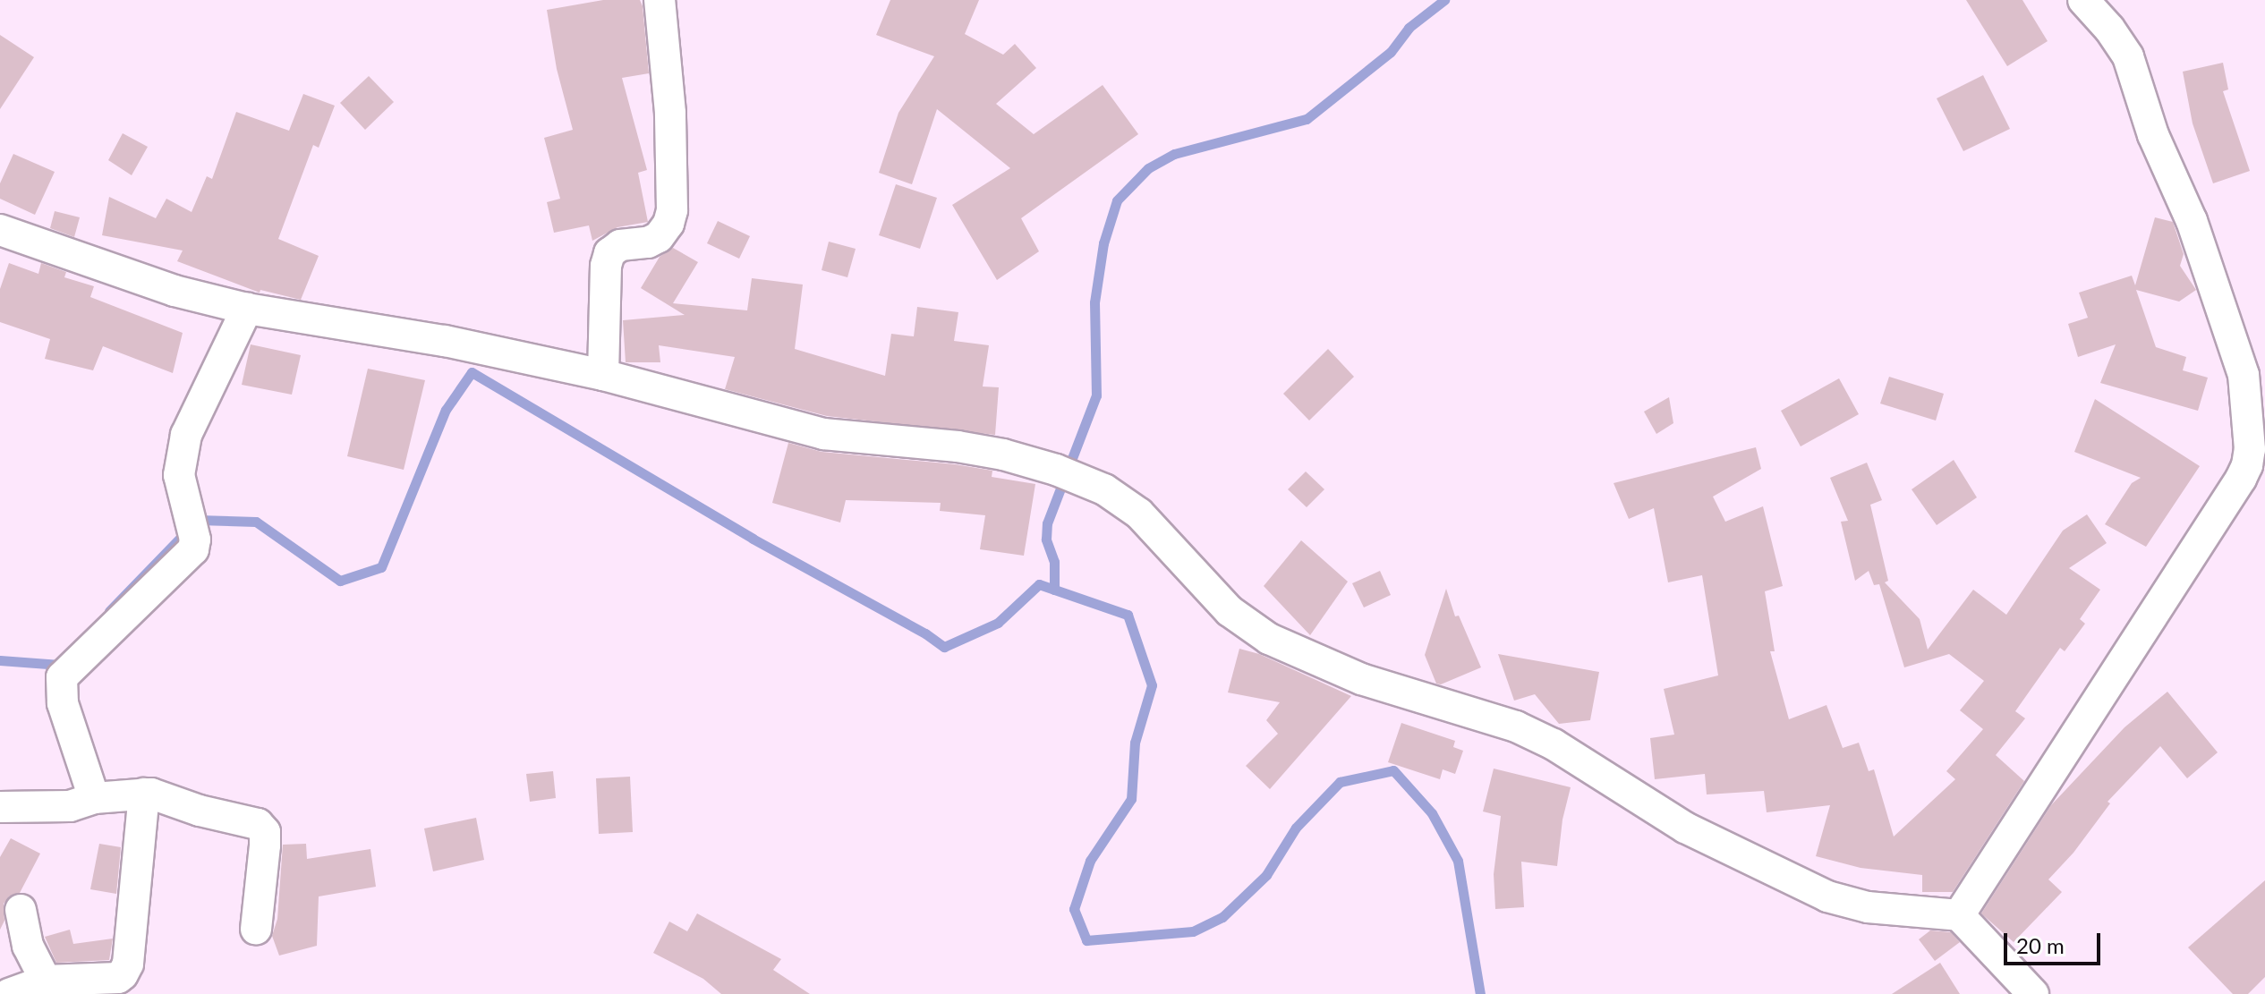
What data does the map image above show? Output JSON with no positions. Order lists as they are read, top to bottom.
{
  "scale_bar": "20 m"
}
